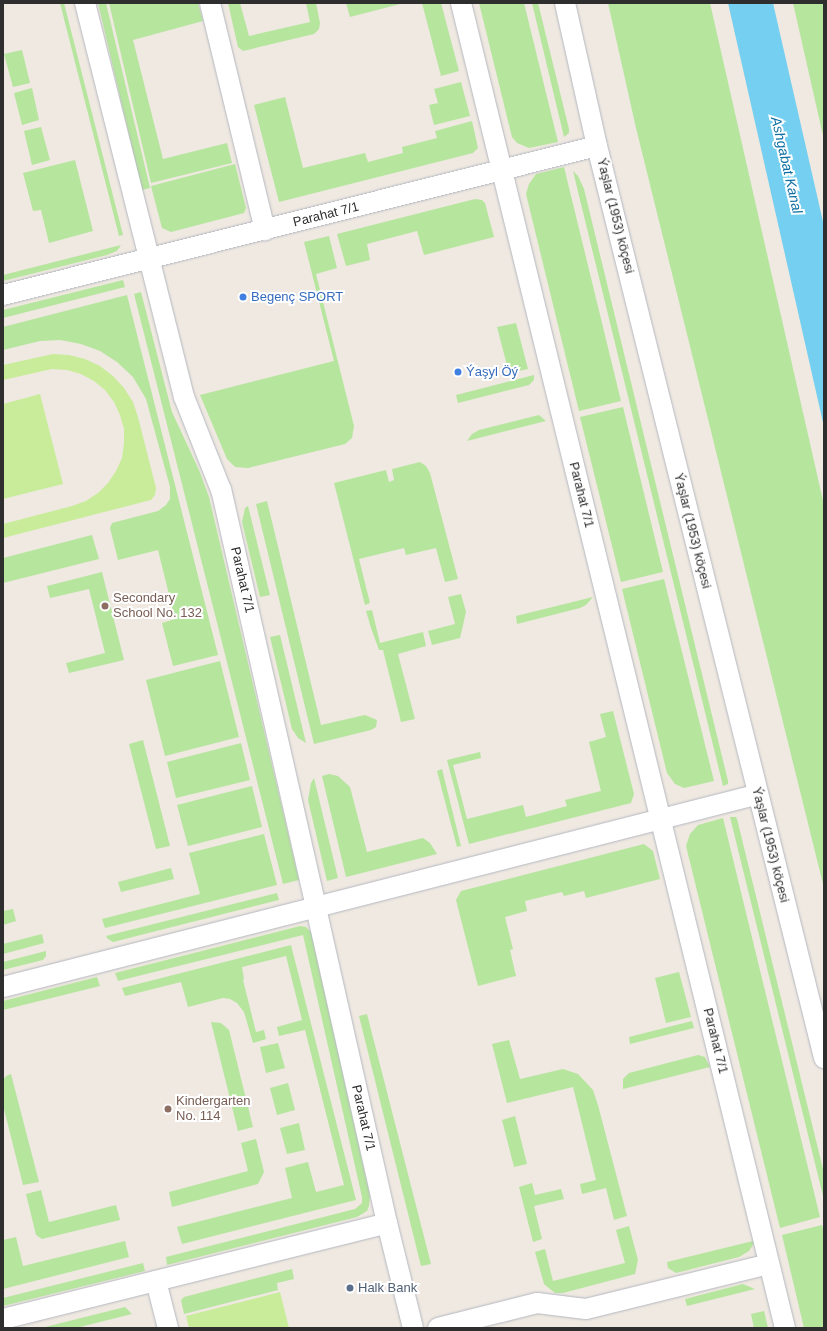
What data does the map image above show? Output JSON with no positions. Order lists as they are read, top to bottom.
{
  "streets": {
    "street": ["Parahat 7/1", "Ýaşlar (1953) köçesi"]
  },
  "crossings": [
    ["Parahat 7/1", "Ýaşlar (1953) köçesi"]
  ],
  "water": ["Ashgabat Kanal"],
  "places": [
    "Begenç SPORT",
    "Ýaşyl Öý",
    "Secondary School No. 132",
    "Kindergarten No. 114",
    "Halk Bank"
  ]
}
